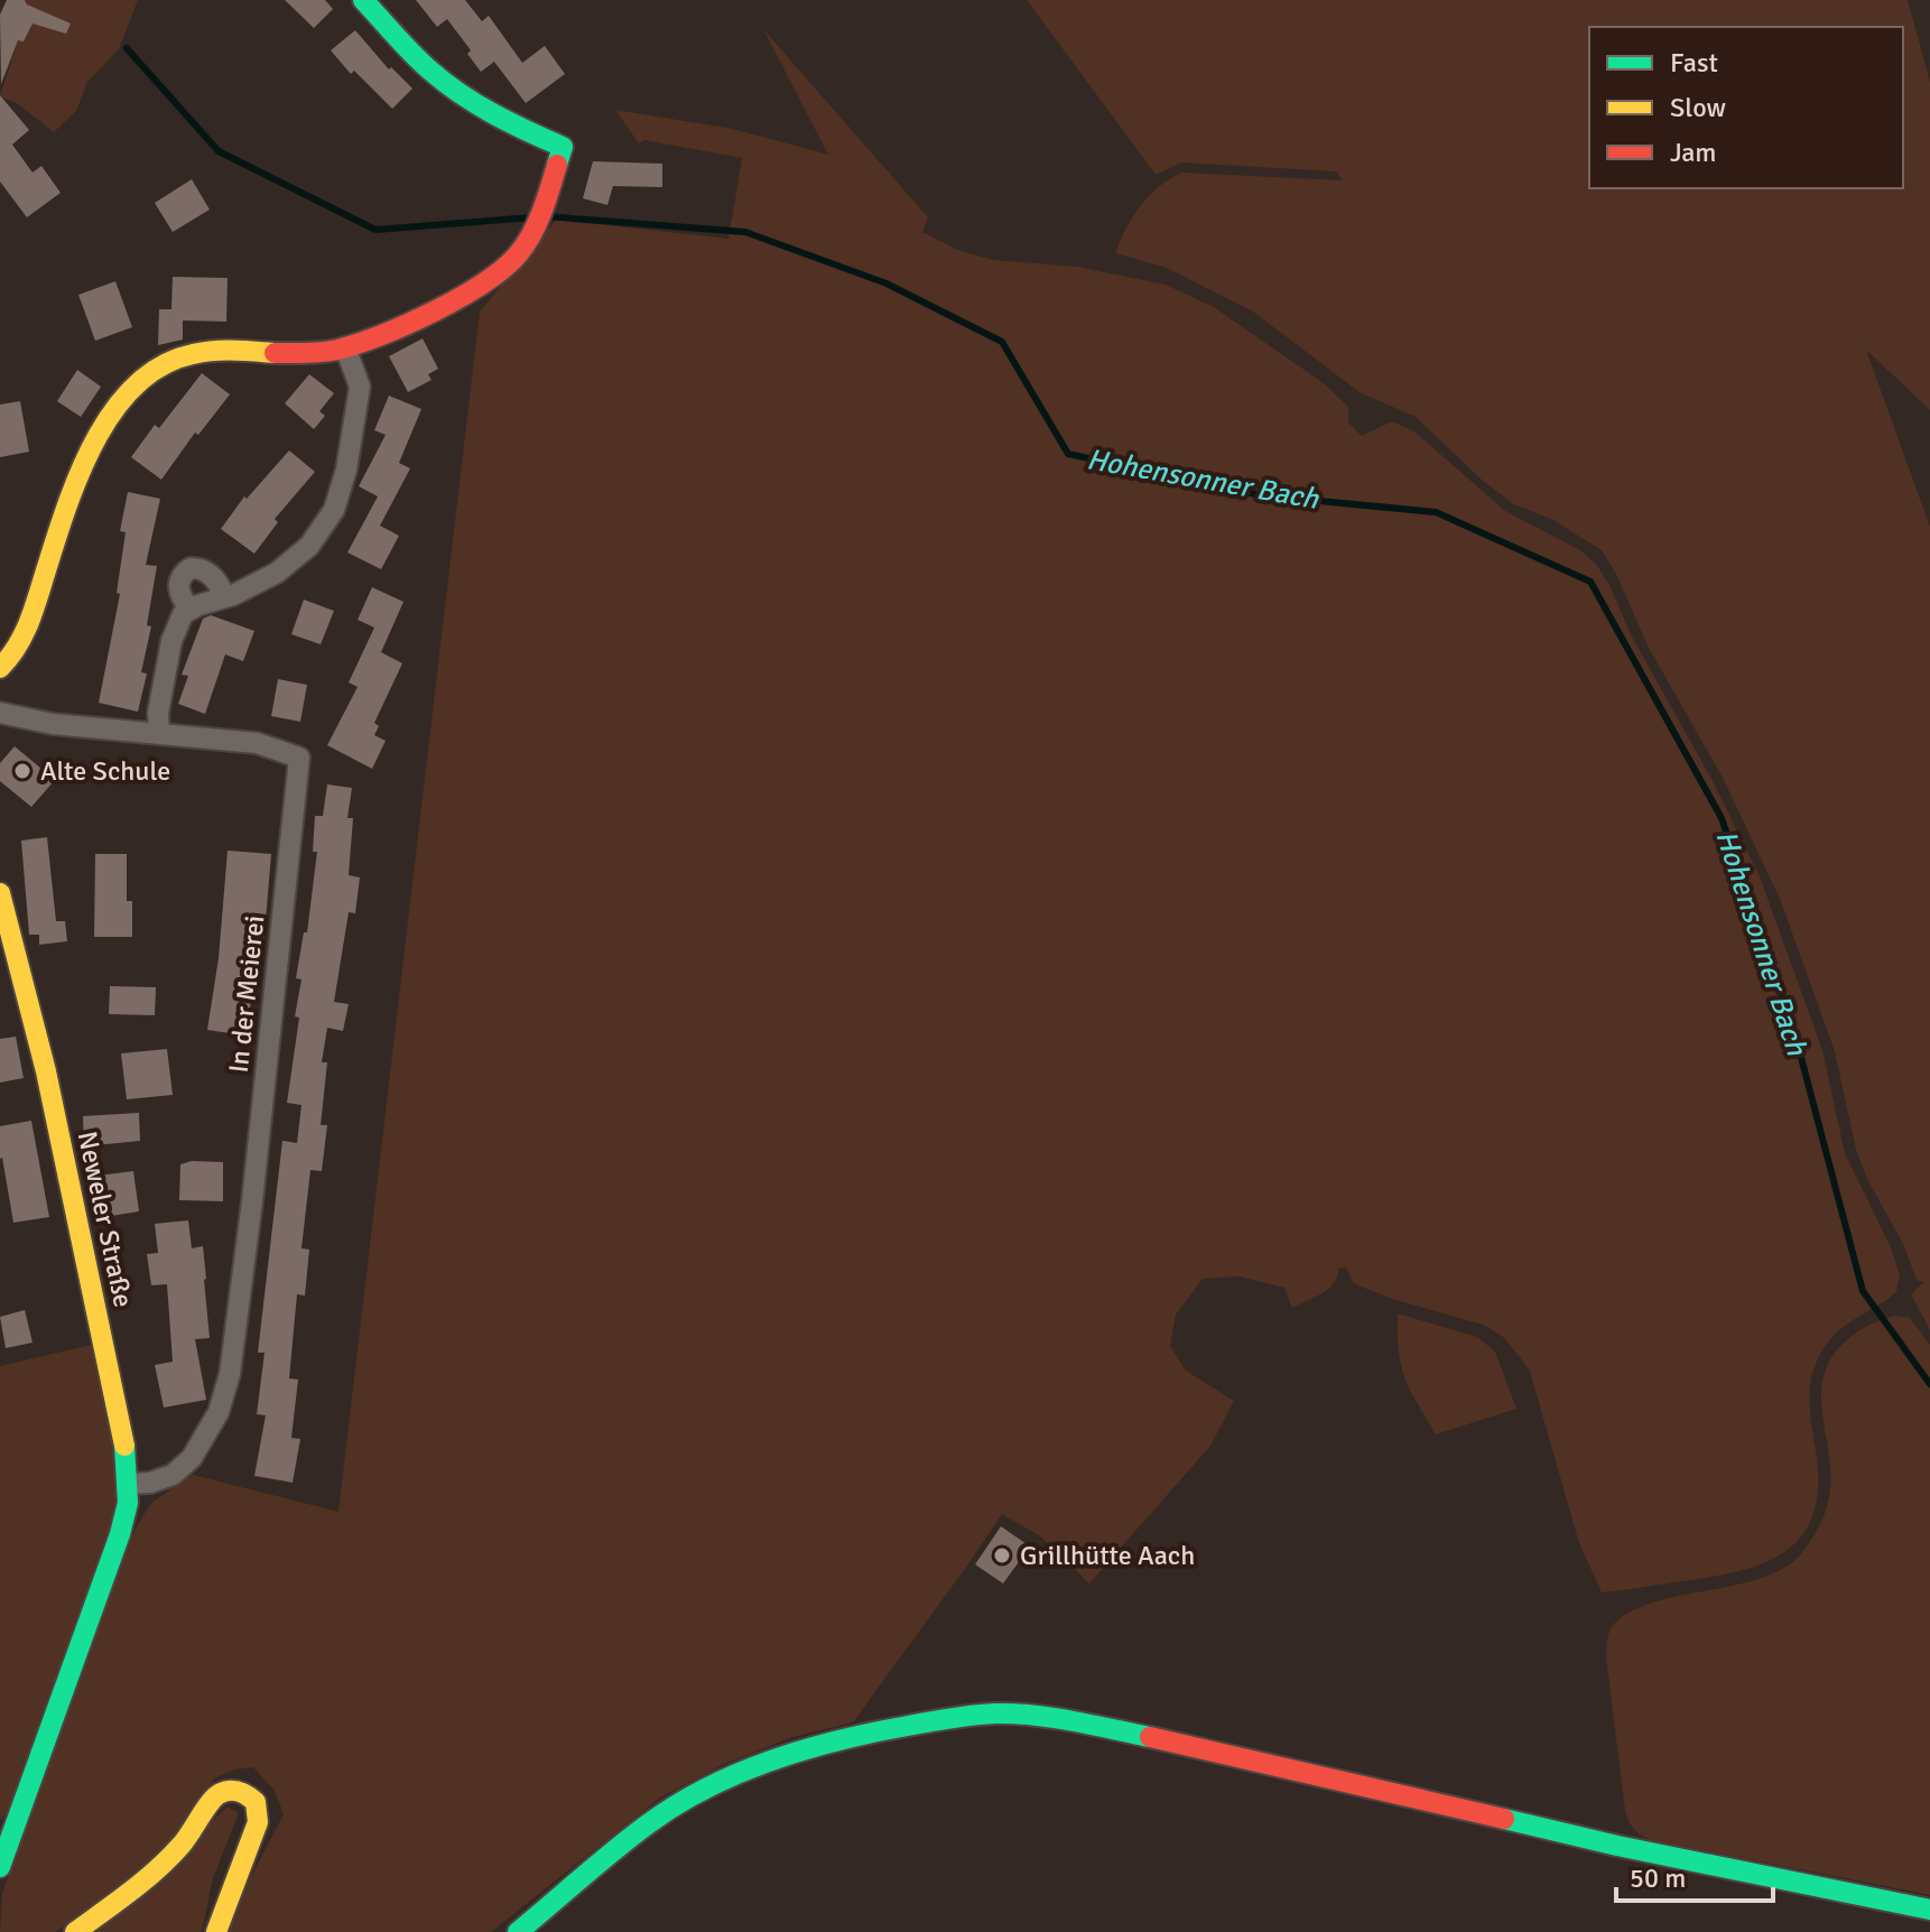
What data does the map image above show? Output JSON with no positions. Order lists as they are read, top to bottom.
{
  "streets": {
    "main road": ["Neweler Straße"],
    "street": ["In der Meierei"]
  },
  "crossings": [
    ["In der Meierei", "Neweler Straße"]
  ],
  "water": ["Hohensonner Bach"],
  "places": ["Alte Schule", "Grillhütte Aach"],
  "legend": ["Fast", "Slow", "Jam"],
  "scale_bar": "50 m"
}
